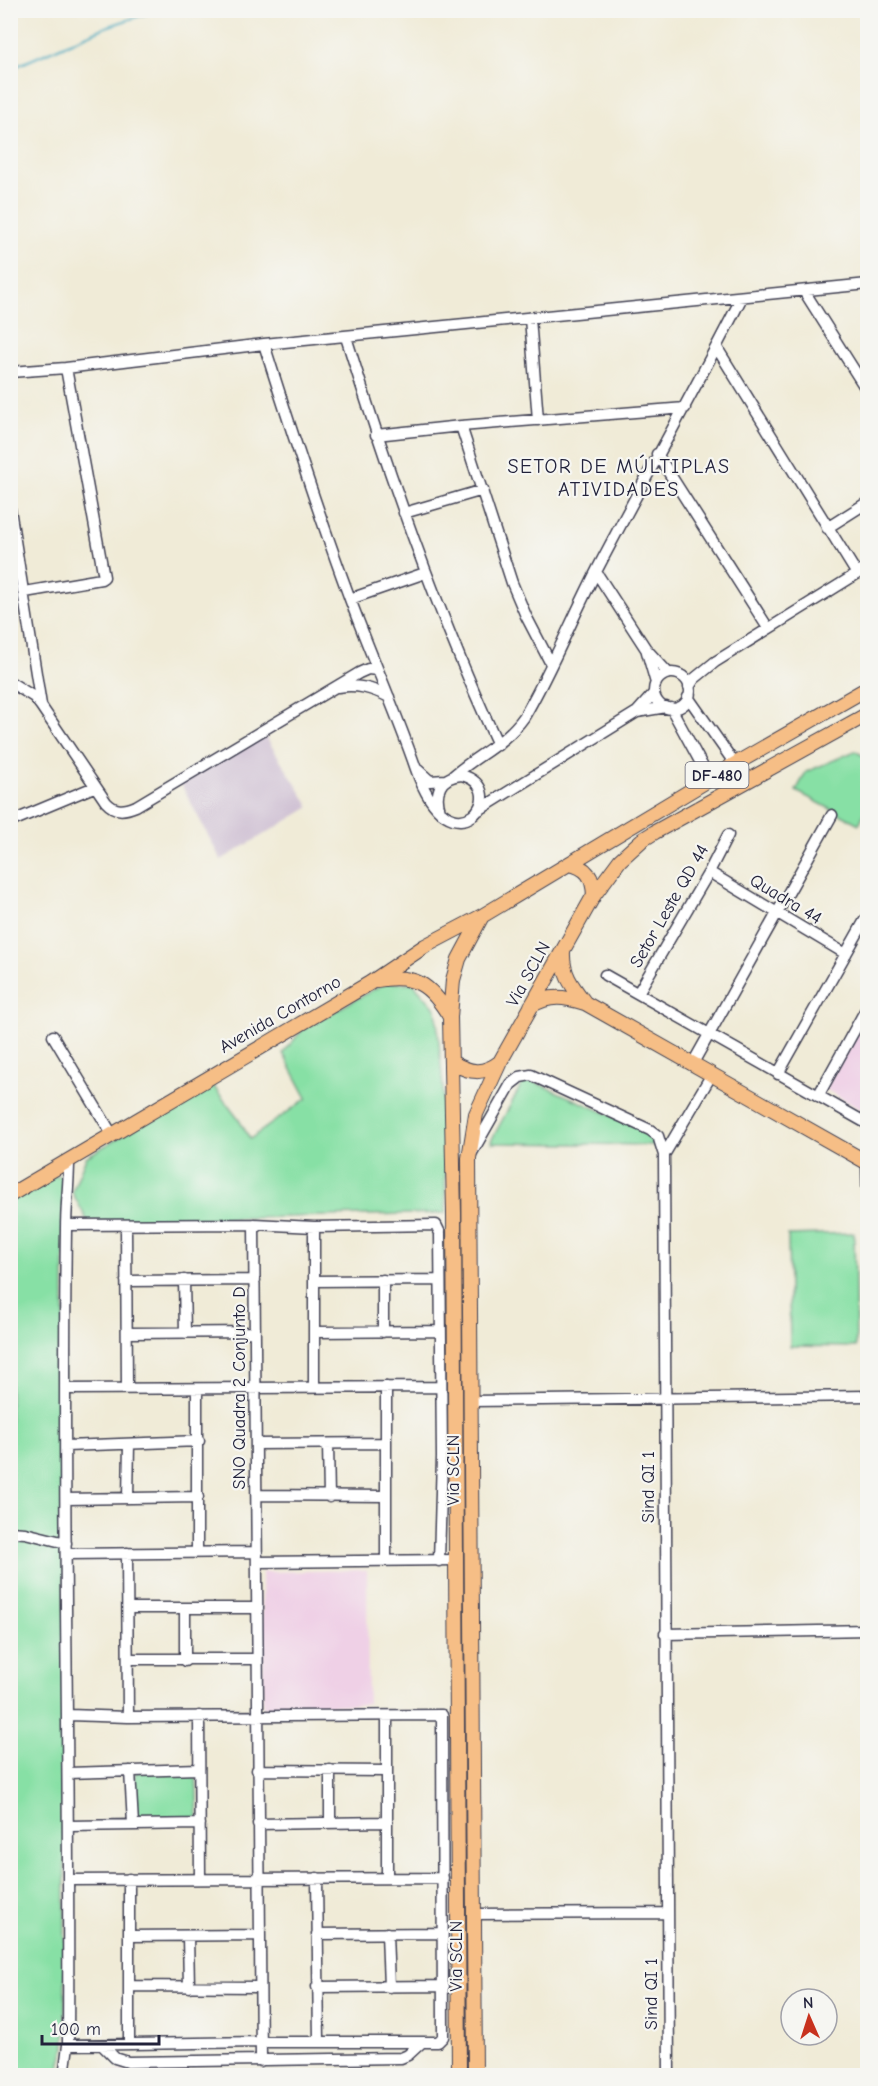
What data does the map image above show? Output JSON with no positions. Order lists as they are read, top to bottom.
{
  "streets": {
    "main road": ["DF-480", "Via SCLN", "Avenida Contorno"],
    "street": [
      "Quadra 44",
      "Setor Leste QD 44",
      "SNO Quadra 2 Conjunto D",
      "Sind QI 1"
    ]
  },
  "crossings": [
    ["DF-480", "Via SCLN"],
    ["DF-480", "Avenida Contorno"],
    ["Quadra 44", "Setor Leste QD 44"],
    ["Via SCLN", "Avenida Contorno"]
  ],
  "districts": ["SETOR DE MÚLTIPLAS ATIVIDADES"],
  "scale_bar": "100 m",
  "north": "top"
}
